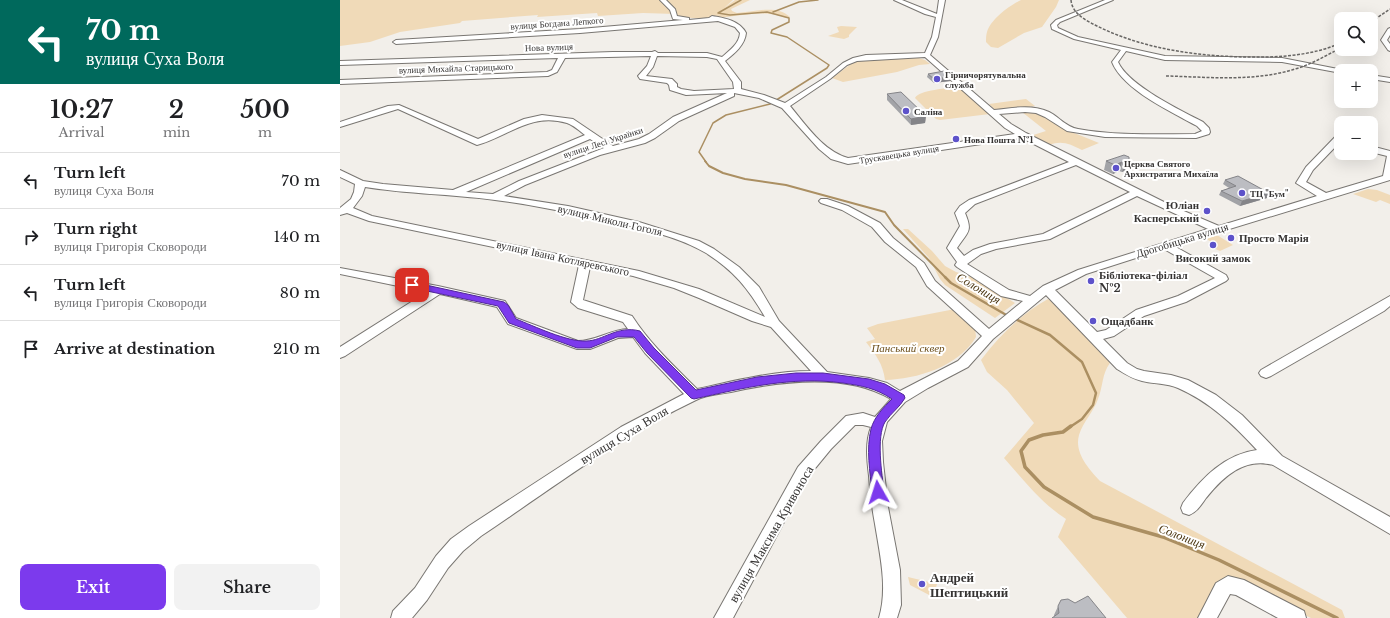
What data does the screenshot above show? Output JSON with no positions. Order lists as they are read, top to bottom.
{
  "streets": {
    "street": [
      "вулиця Богдана Лепкого",
      "Нова вулиця",
      "вулиця Михайла Старицького",
      "вулиця Лесі Українки",
      "Трускавецька вулиця",
      "вулиця Миколи Гоголя",
      "Дрогобицька вулиця",
      "вулиця Івана Котляревського",
      "вулиця Суха Воля",
      "вулиця Максима Кривоноса"
    ]
  },
  "crossings": [
    ["Нова вулиця", "вулиця Михайла Старицького"],
    ["вулиця Лесі Українки", "вулиця Миколи Гоголя"],
    ["вулиця Миколи Гоголя", "вулиця Івана Котляревського"],
    ["вулиця Миколи Гоголя", "вулиця Суха Воля"],
    ["Дрогобицька вулиця", "вулиця Суха Воля"],
    ["Дрогобицька вулиця", "вулиця Максима Кривоноса"]
  ],
  "water": ["Солониця"],
  "parks": ["Панський сквер"],
  "places": [
    "Гірничорятувальна служба",
    "Саліна",
    "Нова Пошта №1",
    "Церква Святого Архистратига Михаїла",
    "ТЦ \"Бум\"",
    "Юліан Касперський",
    "Просто Марія",
    "Високий замок",
    "Бібліотека-філіал №2",
    "Ощадбанк",
    "Андрей Шептицький"
  ],
  "page": {
    "turn": ["70 m", "вулиця Суха Воля"],
    "map_buttons": ["+", "−"],
    "eta": [
      "10:27",
      "Arrival",
      "2",
      "min",
      "500",
      "m"
    ],
    "list": [
      {
        "name": "Turn left",
        "note": "вулиця Суха Воля",
        "value": "70 m"
      },
      {
        "name": "Turn right",
        "note": "вулиця Григорія Сковороди",
        "value": "140 m"
      },
      {
        "name": "Turn left",
        "note": "вулиця Григорія Сковороди",
        "value": "80 m"
      },
      {
        "name": "Arrive at destination",
        "value": "210 m"
      }
    ],
    "buttons": ["Exit", "Share"]
  }
}
